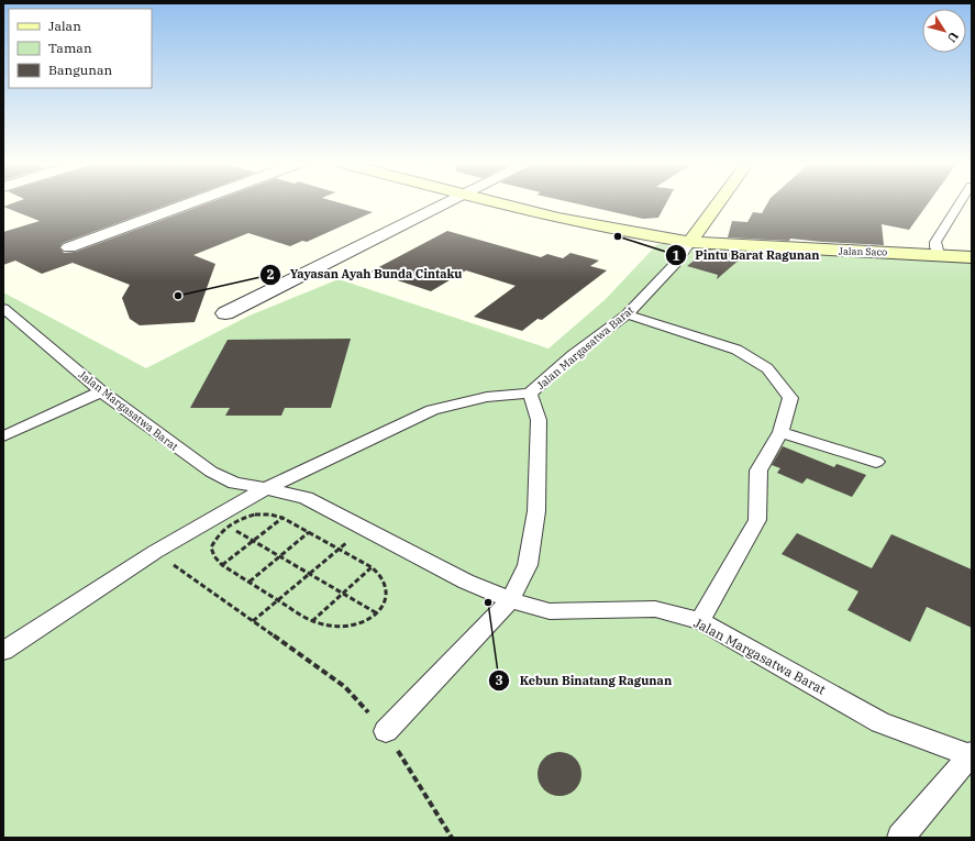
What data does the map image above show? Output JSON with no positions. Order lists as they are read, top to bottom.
{
  "streets": {
    "main road": ["Jalan Saco"],
    "lane": ["Jalan Margasatwa Barat"]
  },
  "crossings": [
    ["Jalan Saco", "Jalan Margasatwa Barat"]
  ],
  "places": ["Pintu Barat Ragunan", "Yayasan Ayah Bunda Cintaku", "Kebun Binatang Ragunan"],
  "legend": ["Jalan", "Taman", "Bangunan"],
  "north": "bottom right"
}
